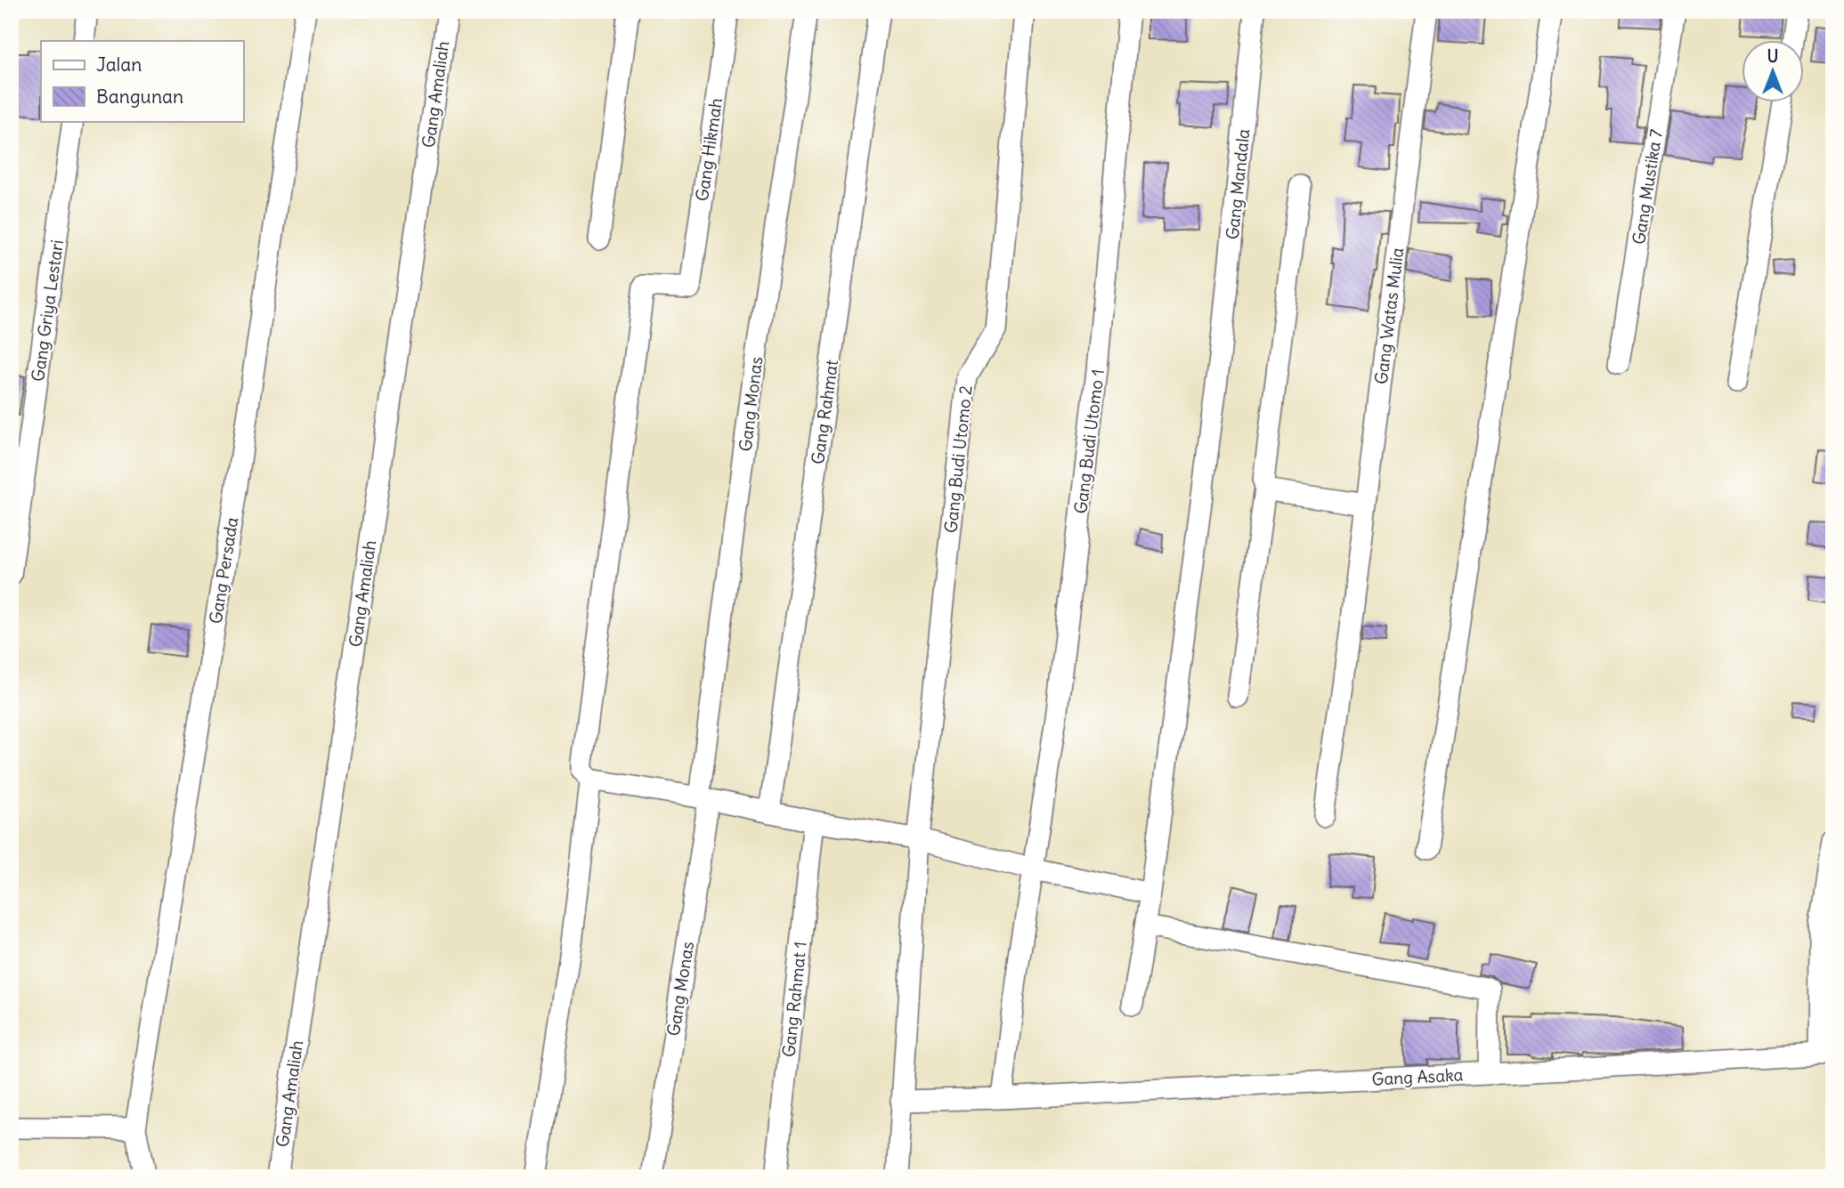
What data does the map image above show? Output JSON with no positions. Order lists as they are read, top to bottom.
{
  "streets": {
    "street": [
      "Gang Amaliah",
      "Gang Hikmah",
      "Gang Mandala",
      "Gang Mustika 7",
      "Gang Griya Lestari",
      "Gang Watas Mulia",
      "Gang Monas",
      "Gang Rahmat",
      "Gang Budi Utomo 1",
      "Gang Budi Utomo 2",
      "Gang Persada",
      "Gang Rahmat 1",
      "Gang Asaka"
    ]
  },
  "crossings": [
    ["Gang Budi Utomo 1", "Gang Asaka"],
    ["Gang Budi Utomo 2", "Gang Asaka"]
  ],
  "legend": ["Jalan", "Bangunan"],
  "north": "top"
}
